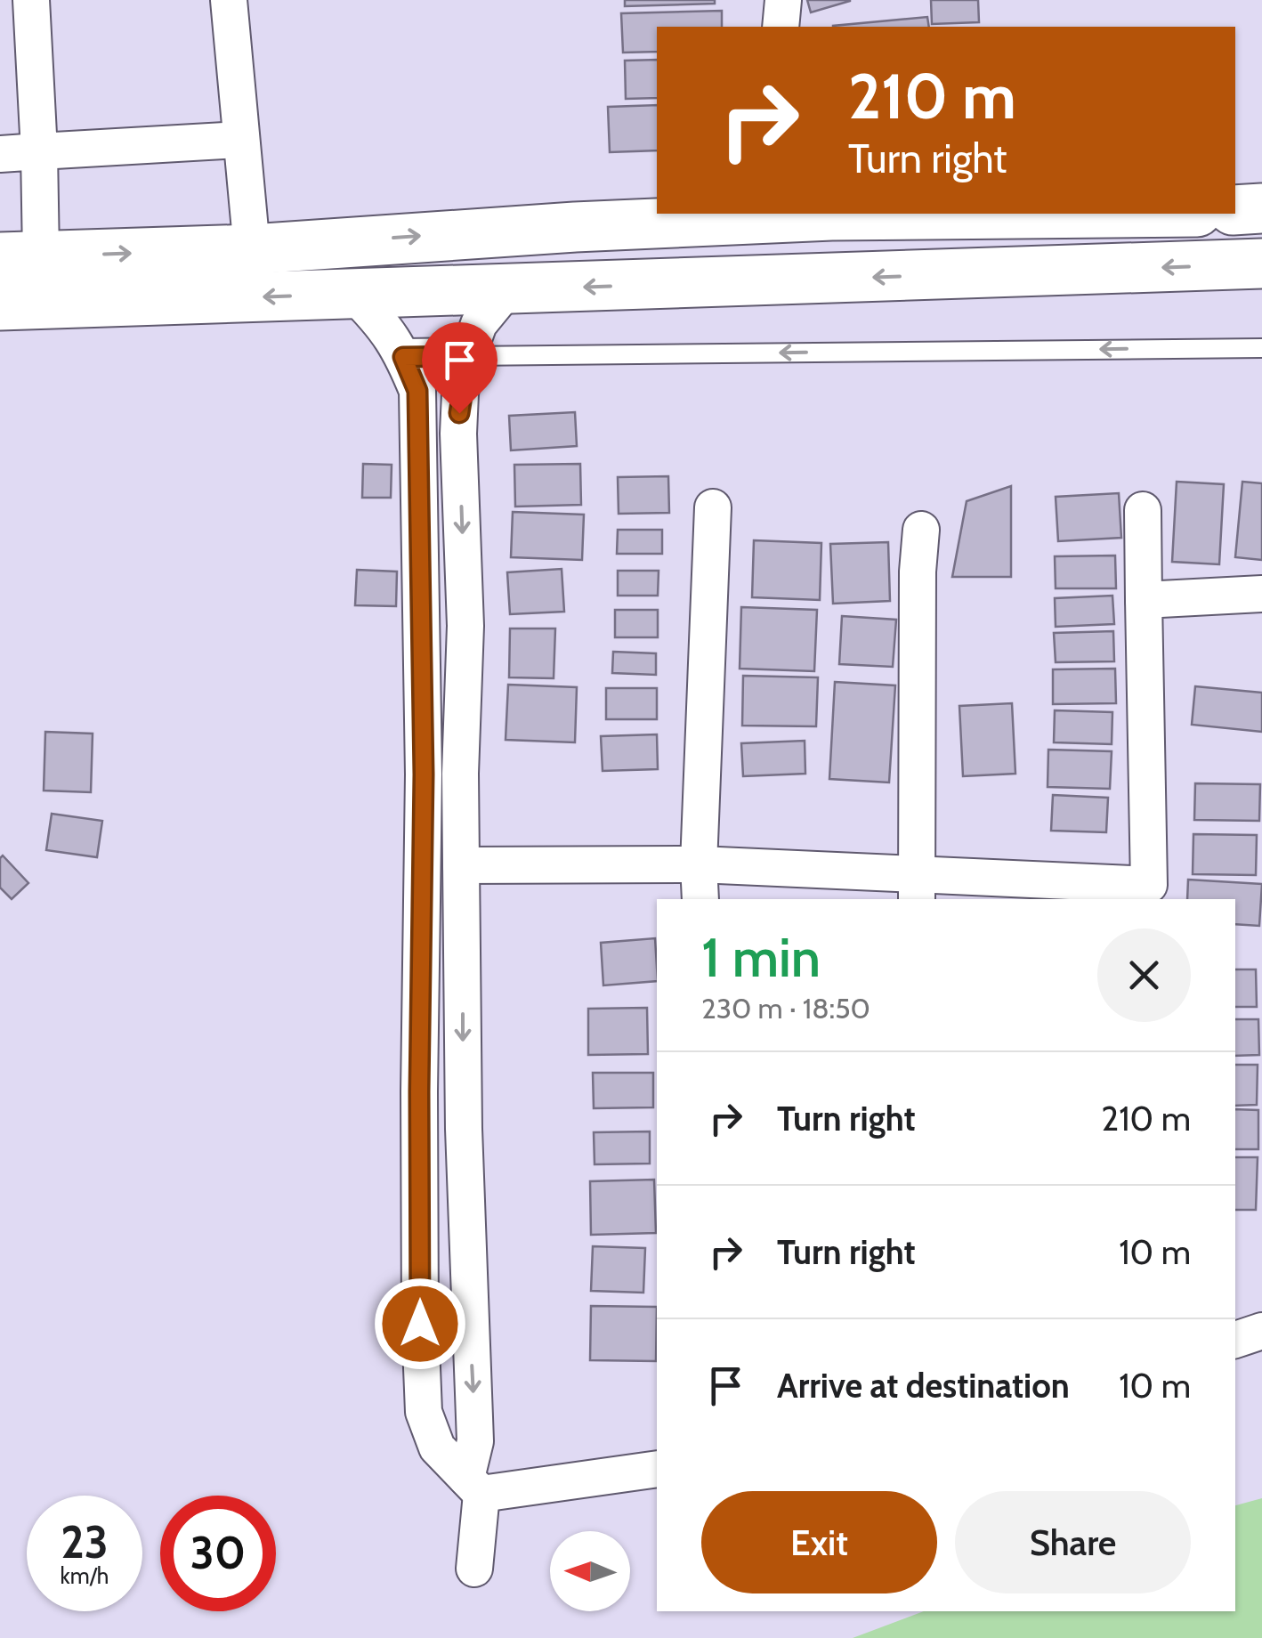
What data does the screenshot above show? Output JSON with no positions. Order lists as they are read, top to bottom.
{
  "north": "left",
  "page": {
    "turn": ["210 m", "Turn right"],
    "heading": ["1 min", "230 m · 18:50"],
    "list": [
      {
        "name": "Turn right",
        "value": "210 m"
      },
      {
        "name": "Turn right",
        "value": "10 m"
      },
      {
        "name": "Arrive at destination",
        "value": "10 m"
      }
    ],
    "buttons": ["Exit", "Share"],
    "speed": "23 km/h",
    "limit": "30"
  }
}
